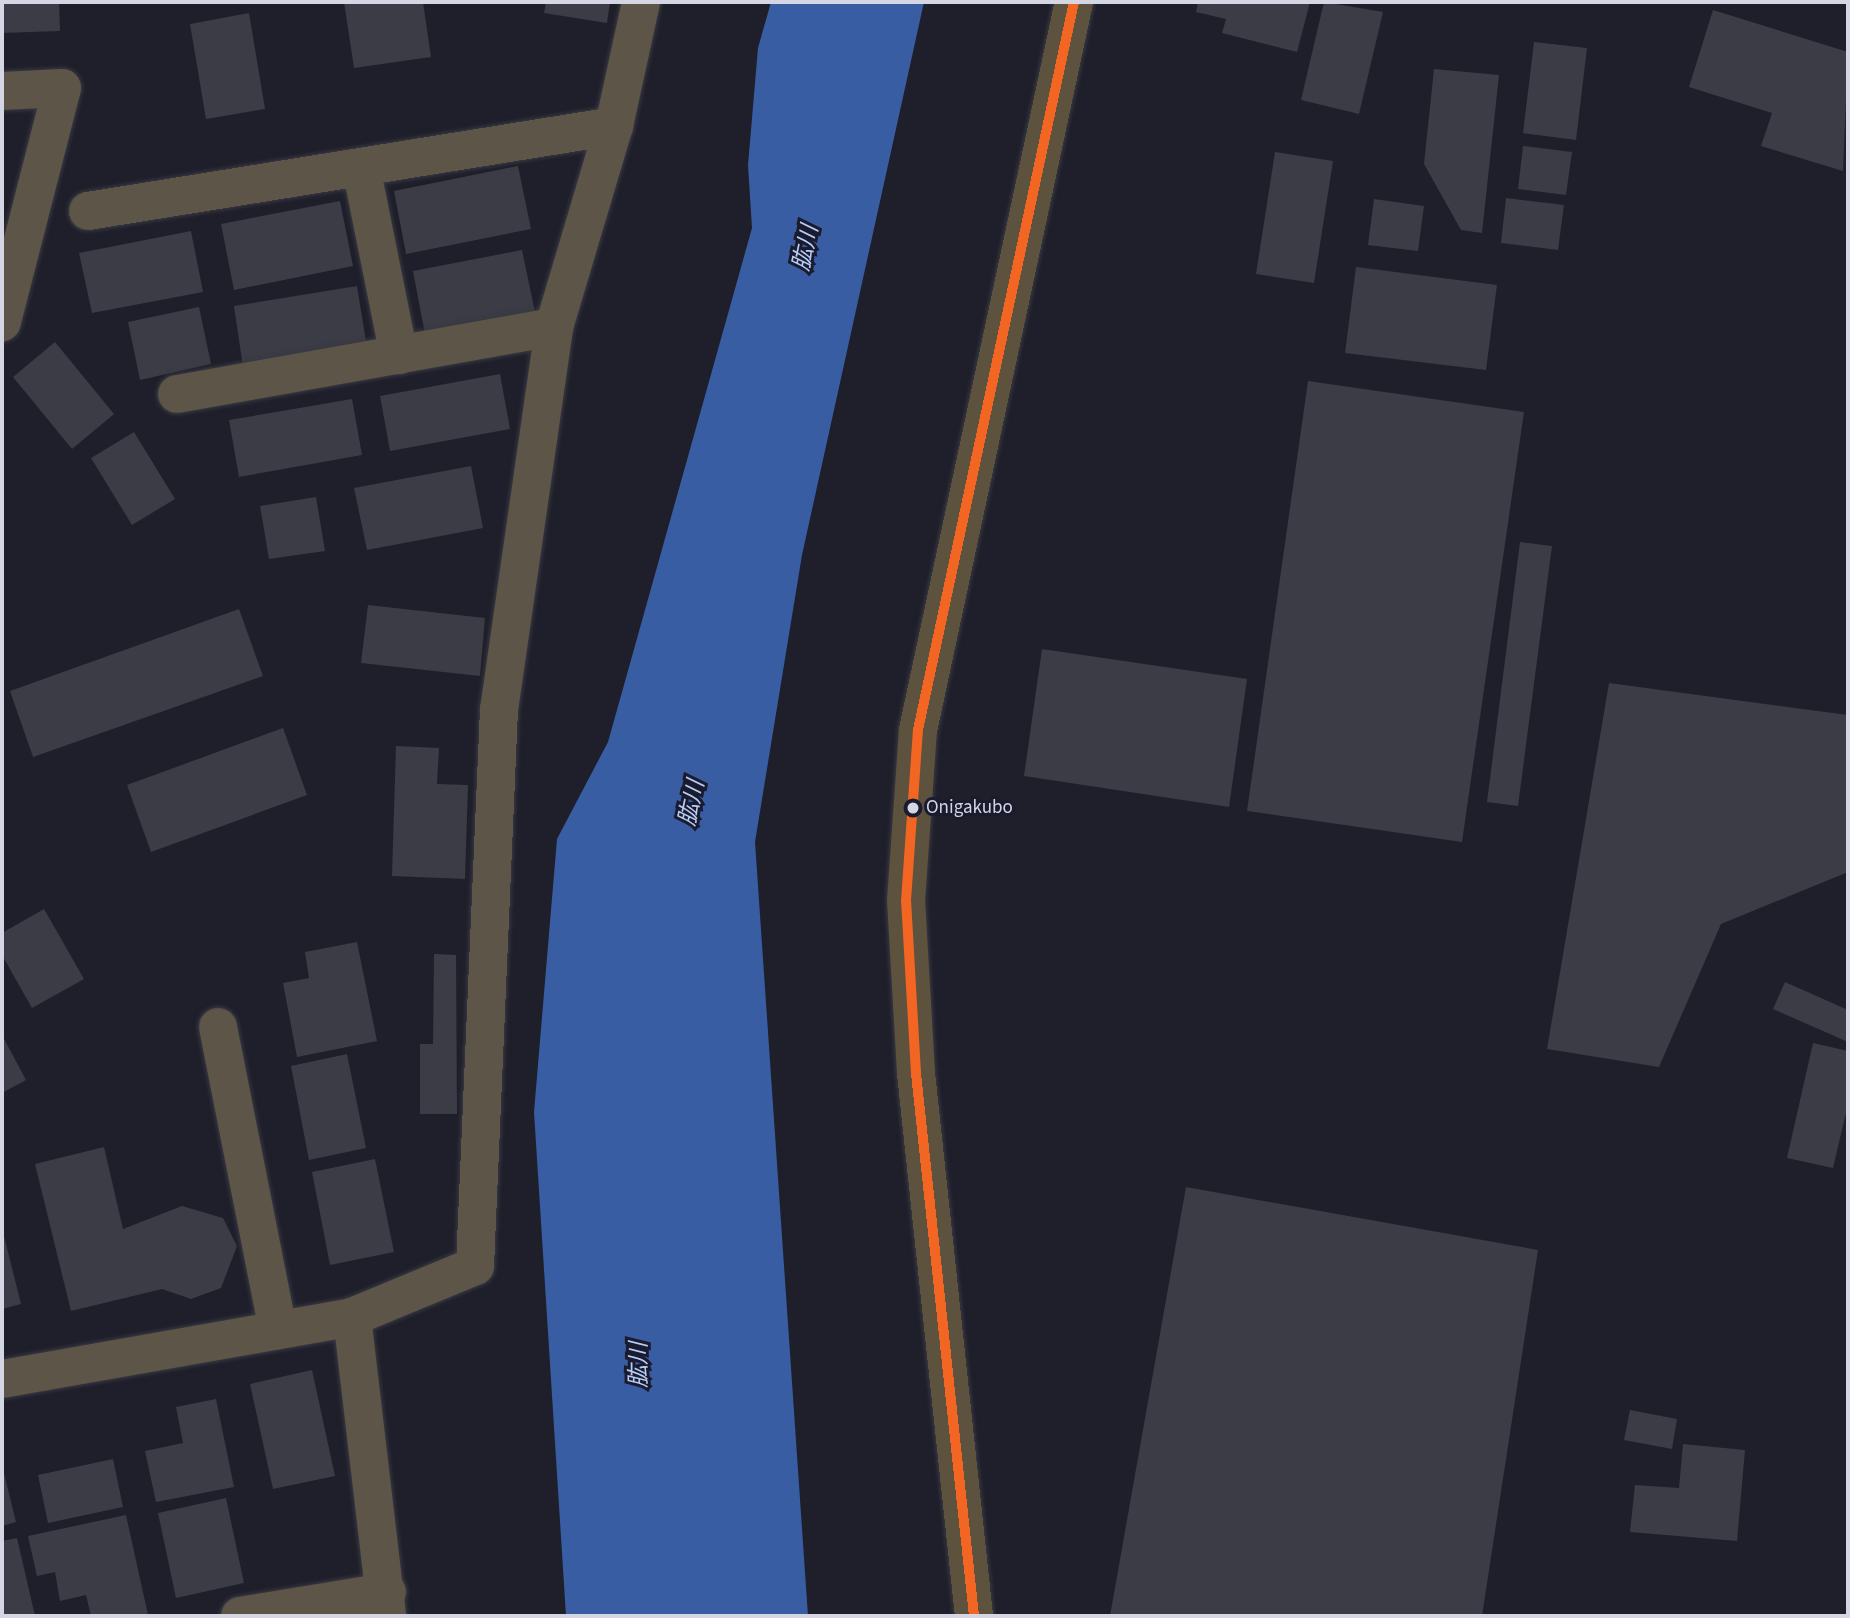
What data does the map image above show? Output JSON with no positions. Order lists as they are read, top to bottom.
{
  "water": ["肱川"],
  "places": ["Onigakubo"]
}
